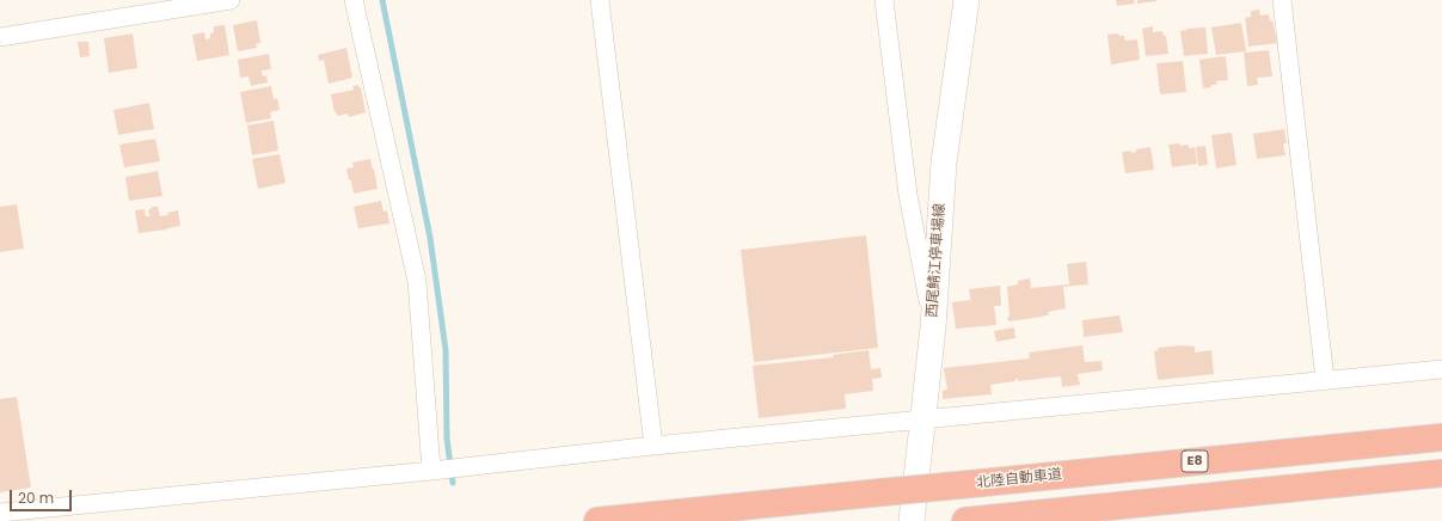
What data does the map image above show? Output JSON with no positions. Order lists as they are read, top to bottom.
{
  "streets": {
    "highway": ["E8", "北陸自動車道"],
    "main road": ["西尾鯖江停車場線"]
  },
  "scale_bar": "20 m"
}
